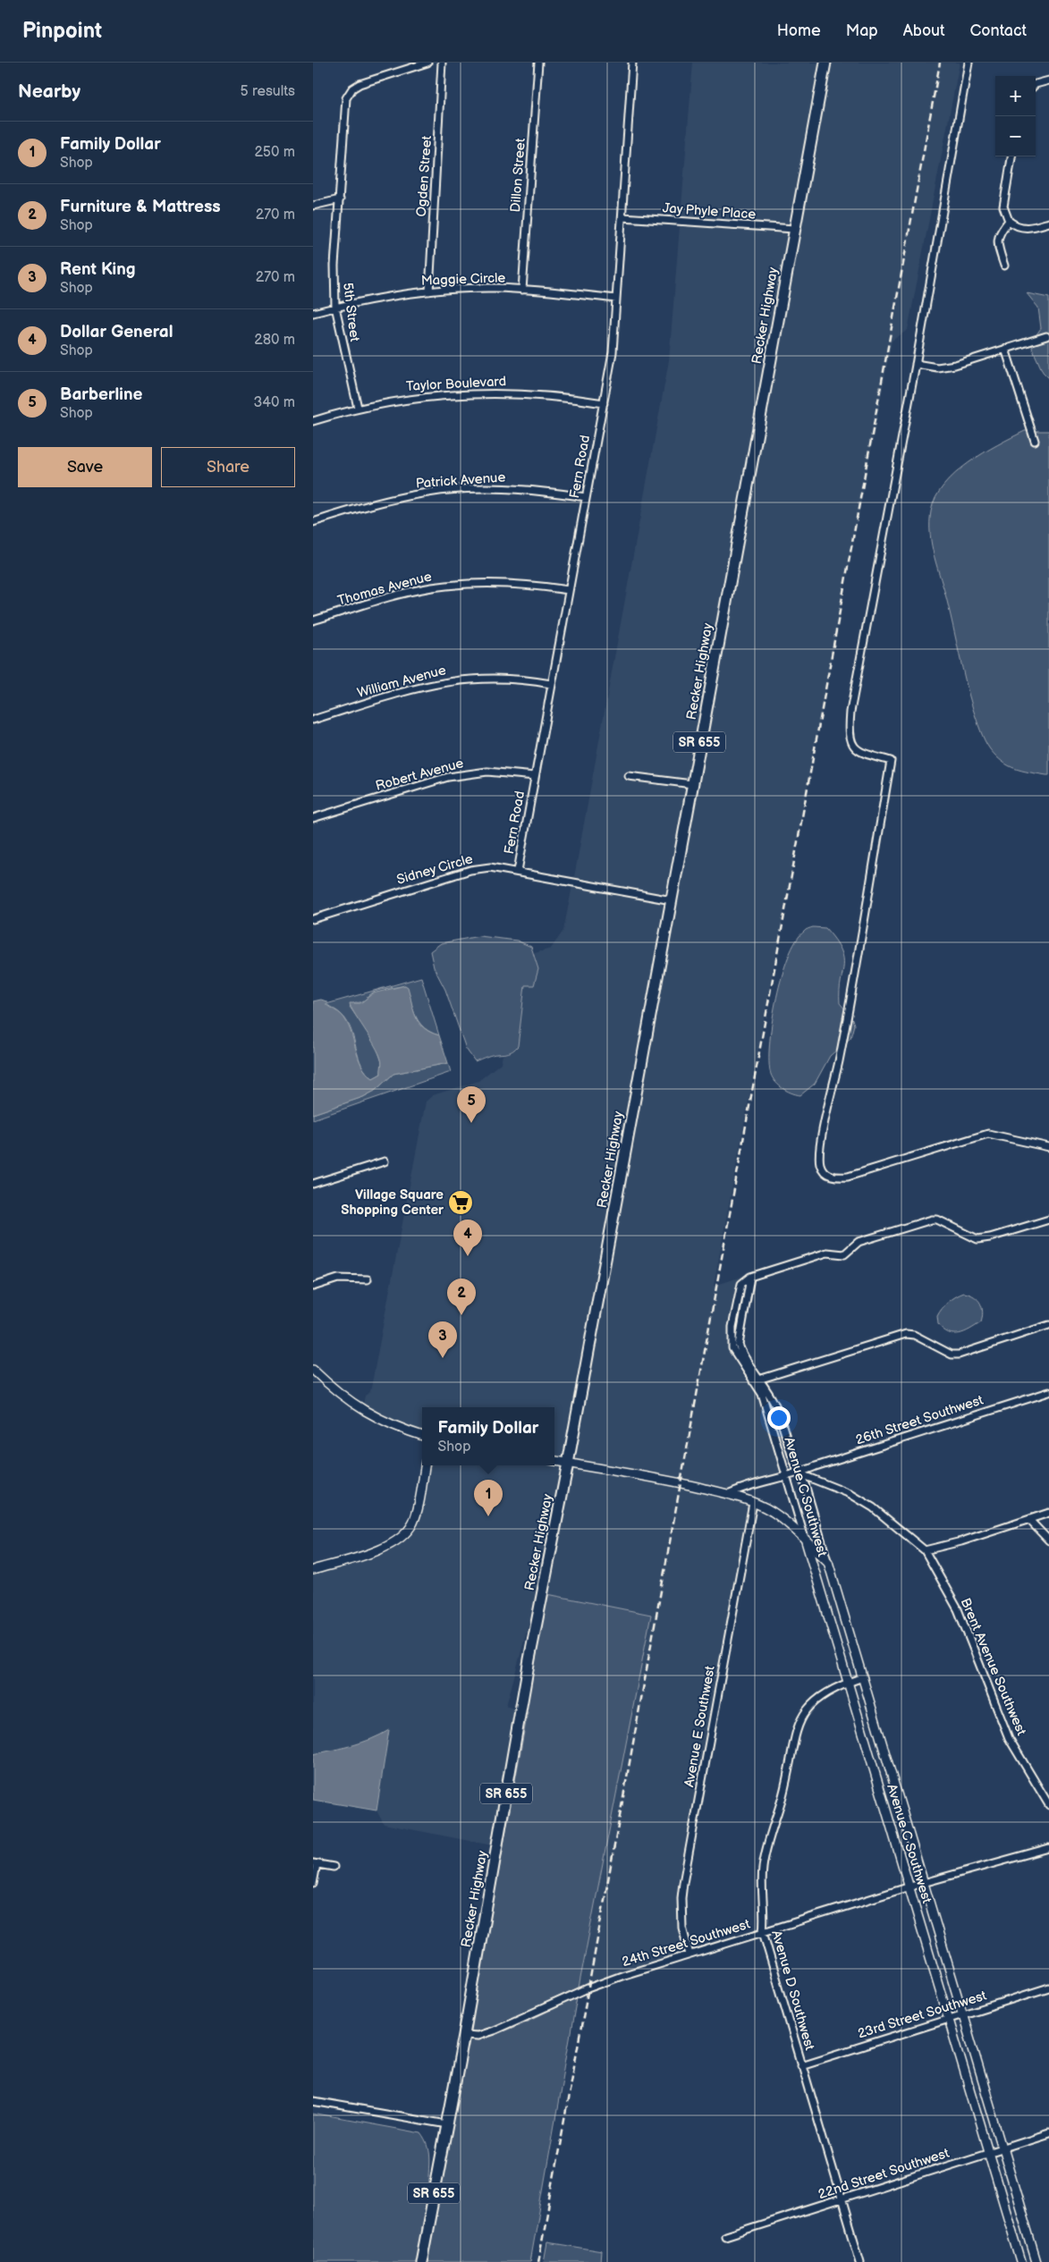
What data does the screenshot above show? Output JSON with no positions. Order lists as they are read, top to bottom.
{
  "streets": {
    "main road": ["Recker Highway", "SR 655"],
    "street": [
      "Dillon Street",
      "Ogden Street",
      "Jay Phyle Place",
      "Maggie Circle",
      "5th Street",
      "Taylor Boulevard",
      "Fern Road",
      "Patrick Avenue",
      "Thomas Avenue",
      "William Avenue",
      "Robert Avenue",
      "Sidney Circle",
      "26th Street Southwest",
      "Avenue C Southwest",
      "Brent Avenue Southwest",
      "Avenue E Southwest",
      "24th Street Southwest",
      "Avenue D Southwest",
      "23rd Street Southwest",
      "22nd Street Southwest"
    ]
  },
  "crossings": [
    ["Dillon Street", "Maggie Circle"],
    ["Ogden Street", "Maggie Circle"],
    ["Jay Phyle Place", "Recker Highway"],
    ["Jay Phyle Place", "Fern Road"],
    ["Maggie Circle", "5th Street"],
    ["Maggie Circle", "Fern Road"],
    ["5th Street", "Taylor Boulevard"],
    ["Recker Highway", "Sidney Circle"],
    ["Recker Highway", "24th Street Southwest"],
    ["Taylor Boulevard", "Fern Road"],
    ["Fern Road", "Patrick Avenue"],
    ["Fern Road", "Thomas Avenue"],
    ["Fern Road", "William Avenue"],
    ["Fern Road", "Robert Avenue"],
    ["Fern Road", "Sidney Circle"],
    ["26th Street Southwest", "Avenue C Southwest"],
    ["26th Street Southwest", "Brent Avenue Southwest"],
    ["Avenue C Southwest", "Brent Avenue Southwest"],
    ["Avenue C Southwest", "24th Street Southwest"],
    ["Avenue C Southwest", "Avenue D Southwest"],
    ["Avenue C Southwest", "23rd Street Southwest"],
    ["Avenue C Southwest", "22nd Street Southwest"],
    ["Avenue E Southwest", "24th Street Southwest"],
    ["24th Street Southwest", "Avenue D Southwest"],
    ["Avenue D Southwest", "23rd Street Southwest"],
    ["Avenue D Southwest", "22nd Street Southwest"]
  ],
  "places": {
    "supermarket": ["Village Square Shopping Center"]
  },
  "page": {
    "header": "Pinpoint",
    "nav": [
      "Home",
      "Map",
      "About",
      "Contact"
    ],
    "heading": ["Nearby", "5 results"],
    "map_buttons": ["+", "−"],
    "list": [
      {
        "mark": "1",
        "name": "Family Dollar",
        "note": "Shop",
        "value": "250 m"
      },
      {
        "mark": "2",
        "name": "Furniture & Mattress",
        "note": "Shop",
        "value": "270 m"
      },
      {
        "mark": "3",
        "name": "Rent King",
        "note": "Shop",
        "value": "270 m"
      },
      {
        "mark": "4",
        "name": "Dollar General",
        "note": "Shop",
        "value": "280 m"
      },
      {
        "mark": "5",
        "name": "Barberline",
        "note": "Shop",
        "value": "340 m"
      }
    ],
    "buttons": ["Save", "Share"],
    "pins": [
      "5",
      "4",
      "2",
      "3",
      "1"
    ],
    "popup": ["Family Dollar", "Shop"]
  }
}
